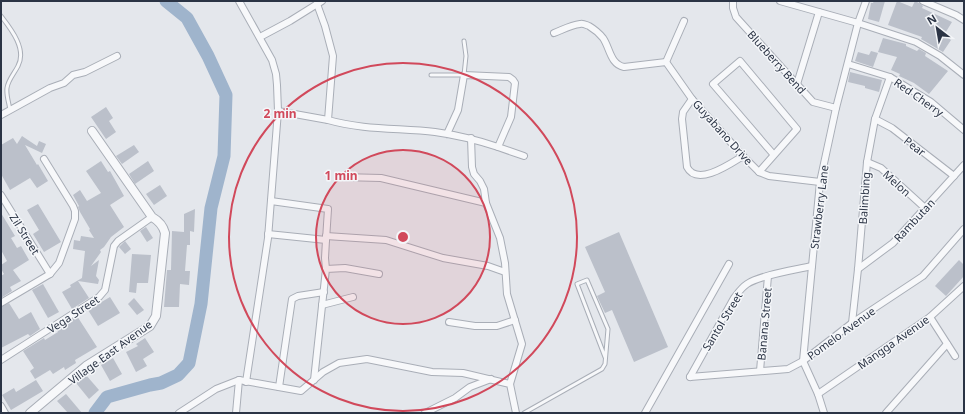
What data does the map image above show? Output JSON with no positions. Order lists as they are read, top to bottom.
{
  "streets": {
    "street": [
      "Blueberry Bend",
      "Red Cherry",
      "Guyabano Drive",
      "Pear",
      "Melon",
      "Balimbing",
      "Strawberry Lane",
      "Rambutan",
      "Zil Street",
      "Vega Street",
      "Santol Street",
      "Banana Street",
      "Pomelo Avenue",
      "Mangga Avenue",
      "Village East Avenue"
    ]
  },
  "crossings": [
    ["Blueberry Bend", "Strawberry Lane"],
    ["Red Cherry", "Balimbing"],
    ["Red Cherry", "Strawberry Lane"],
    ["Guyabano Drive", "Strawberry Lane"],
    ["Pear", "Balimbing"],
    ["Pear", "Rambutan"],
    ["Melon", "Balimbing"],
    ["Melon", "Rambutan"],
    ["Balimbing", "Rambutan"],
    ["Balimbing", "Pomelo Avenue"],
    ["Strawberry Lane", "Santol Street"],
    ["Strawberry Lane", "Pomelo Avenue"],
    ["Strawberry Lane", "Mangga Avenue"],
    ["Vega Street", "Village East Avenue"],
    ["Santol Street", "Banana Street"],
    ["Santol Street", "Pomelo Avenue"],
    ["Banana Street", "Pomelo Avenue"]
  ],
  "north": "top left",
  "rings": ["2 min", "1 min"]
}
